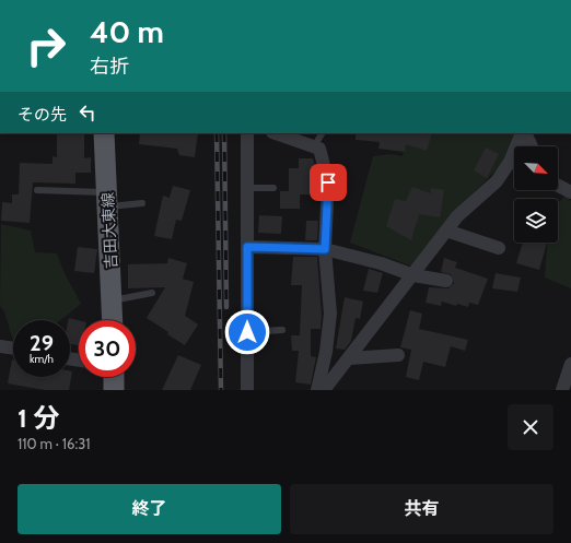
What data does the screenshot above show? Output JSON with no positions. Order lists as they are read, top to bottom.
{
  "streets": {
    "main road": ["吉田大東線"]
  },
  "north": "bottom right",
  "page": {
    "turn": ["40 m", "右折"],
    "then": "その先",
    "speed": "29 km/h",
    "limit": "30",
    "heading": ["1 分", "110 m · 16:31"],
    "buttons": ["終了", "共有"]
  }
}
